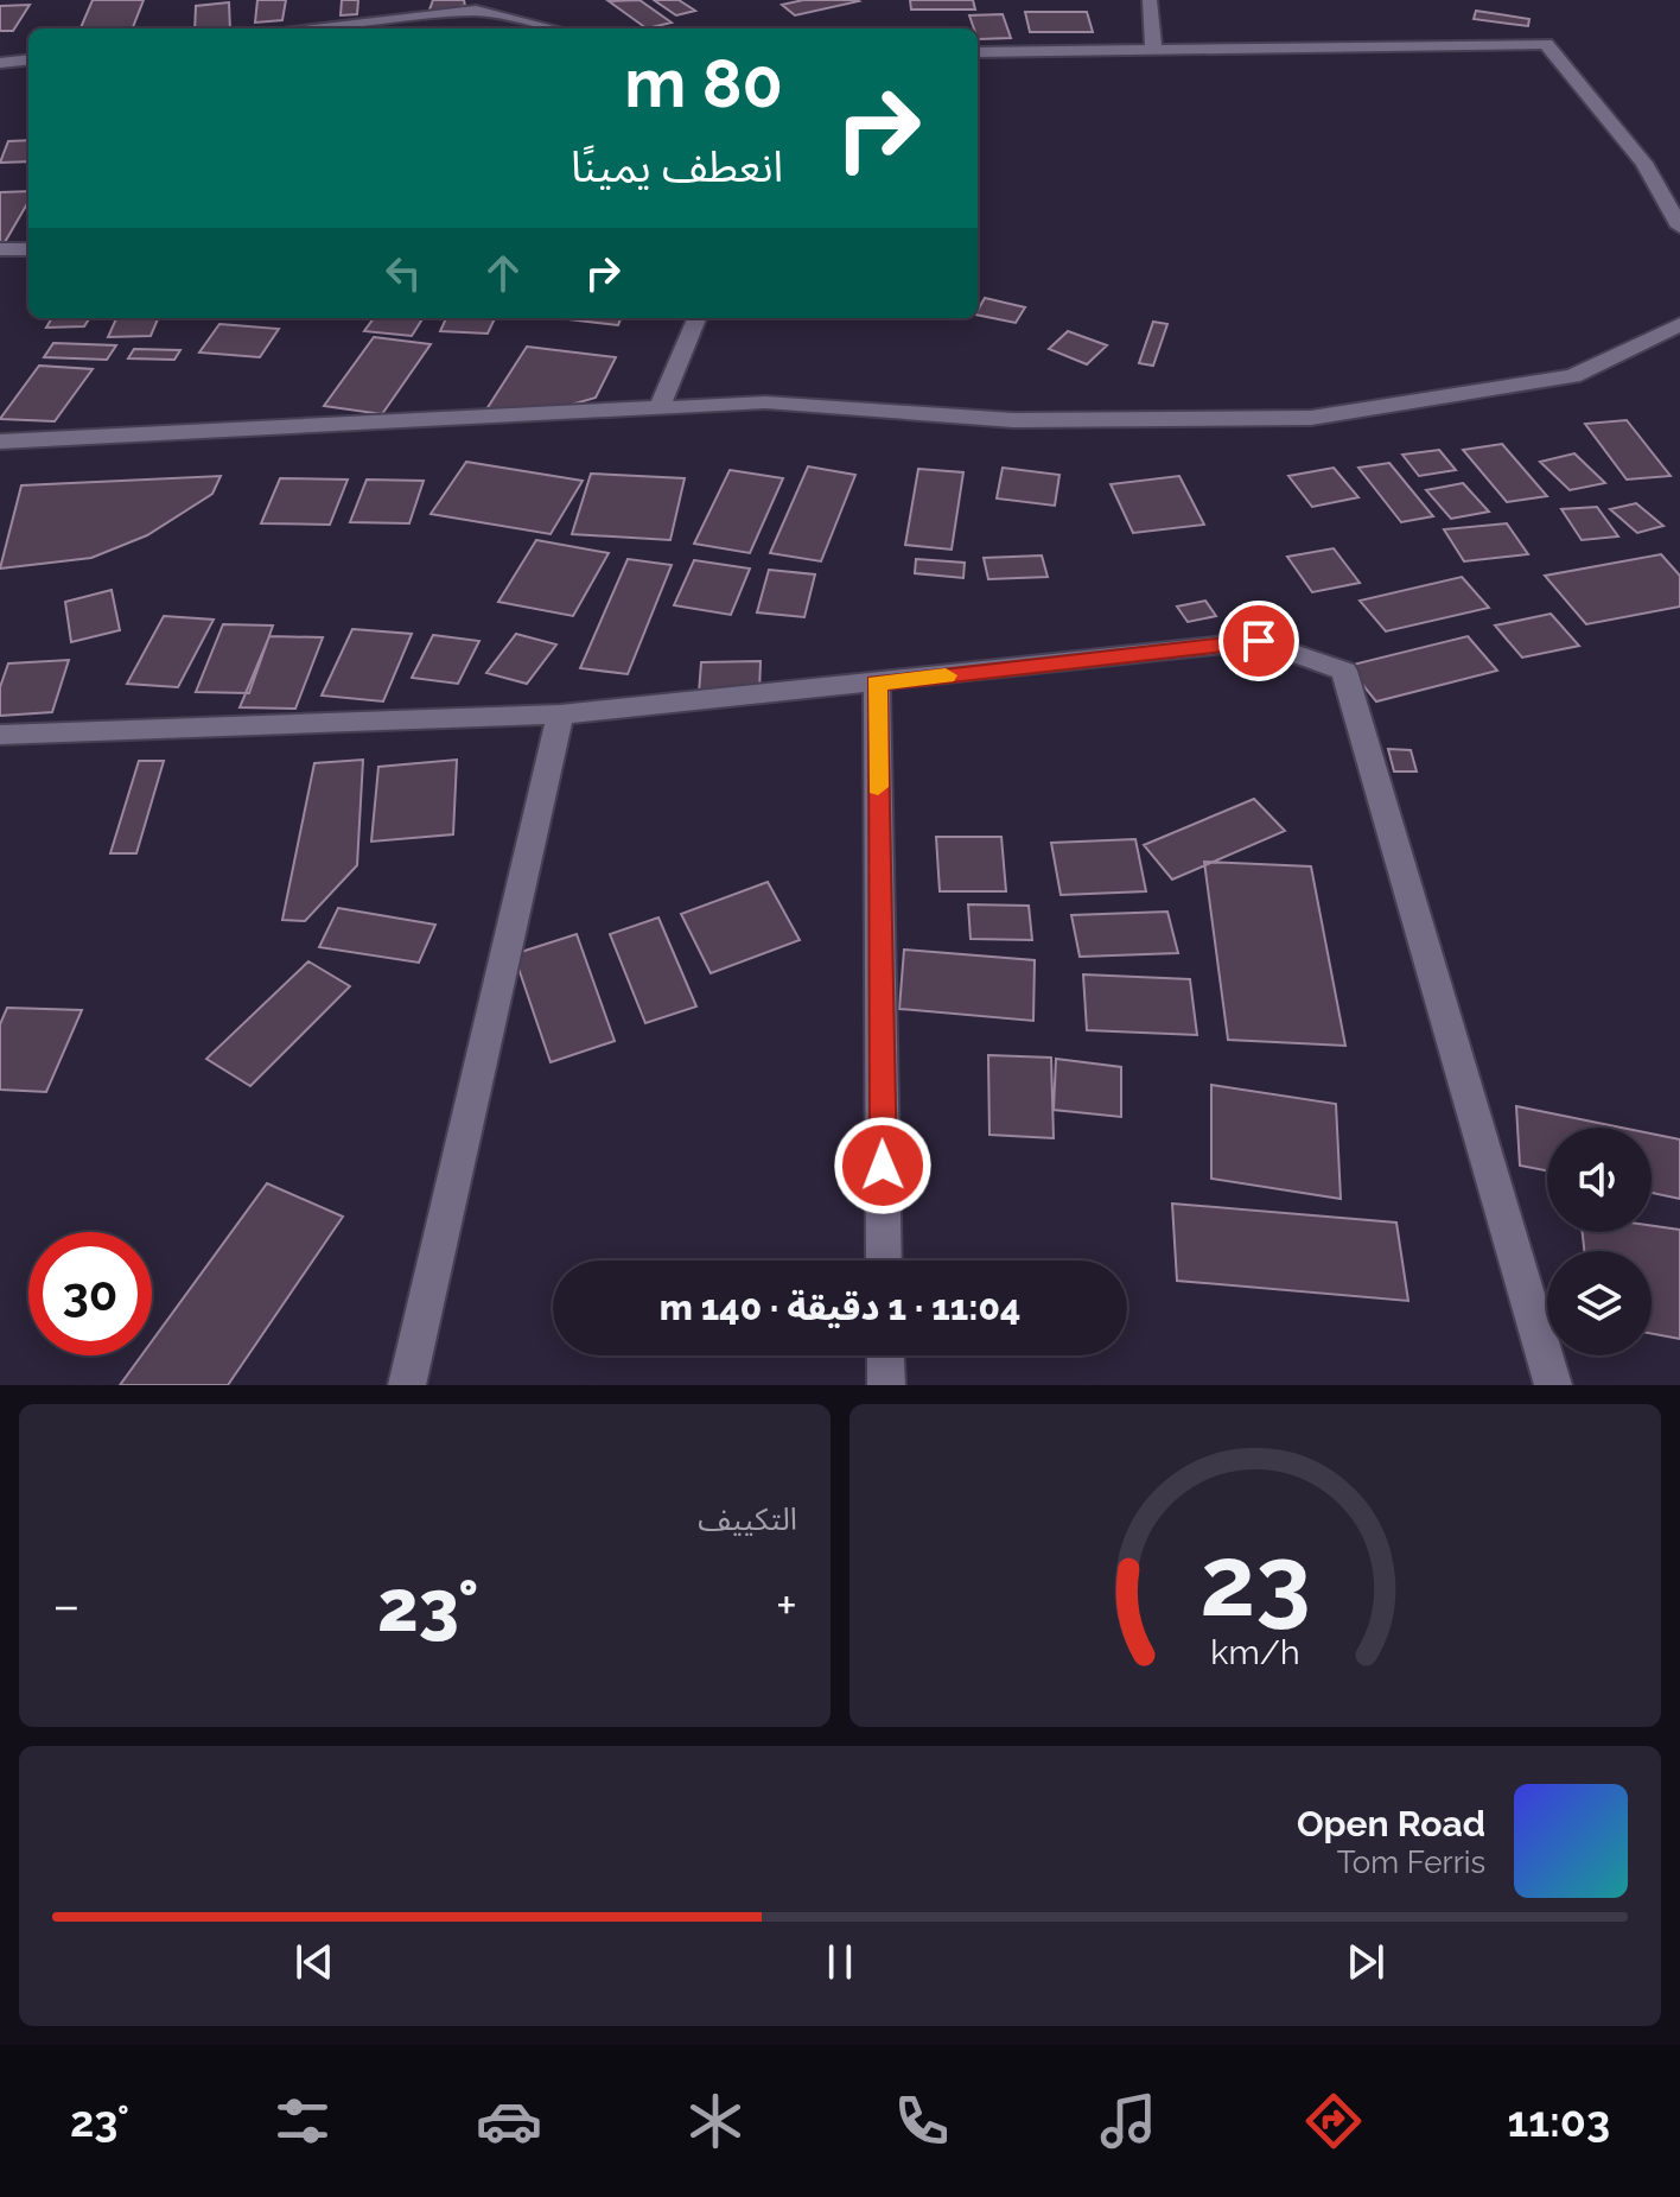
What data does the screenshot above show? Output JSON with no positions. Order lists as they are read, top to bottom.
{
  "page": {
    "turn": ["80 m", "انعطف يمينًا"],
    "limit": "30",
    "trip": "11:04 · 1 دقيقة · 140 m",
    "tile": "التكييف",
    "heat": ["−", "23°", "+"],
    "song": ["Open Road", "Tom Ferris"],
    "tabs": ["11:03", "23°"],
    "gauge": ["23", "km/h"]
  }
}
